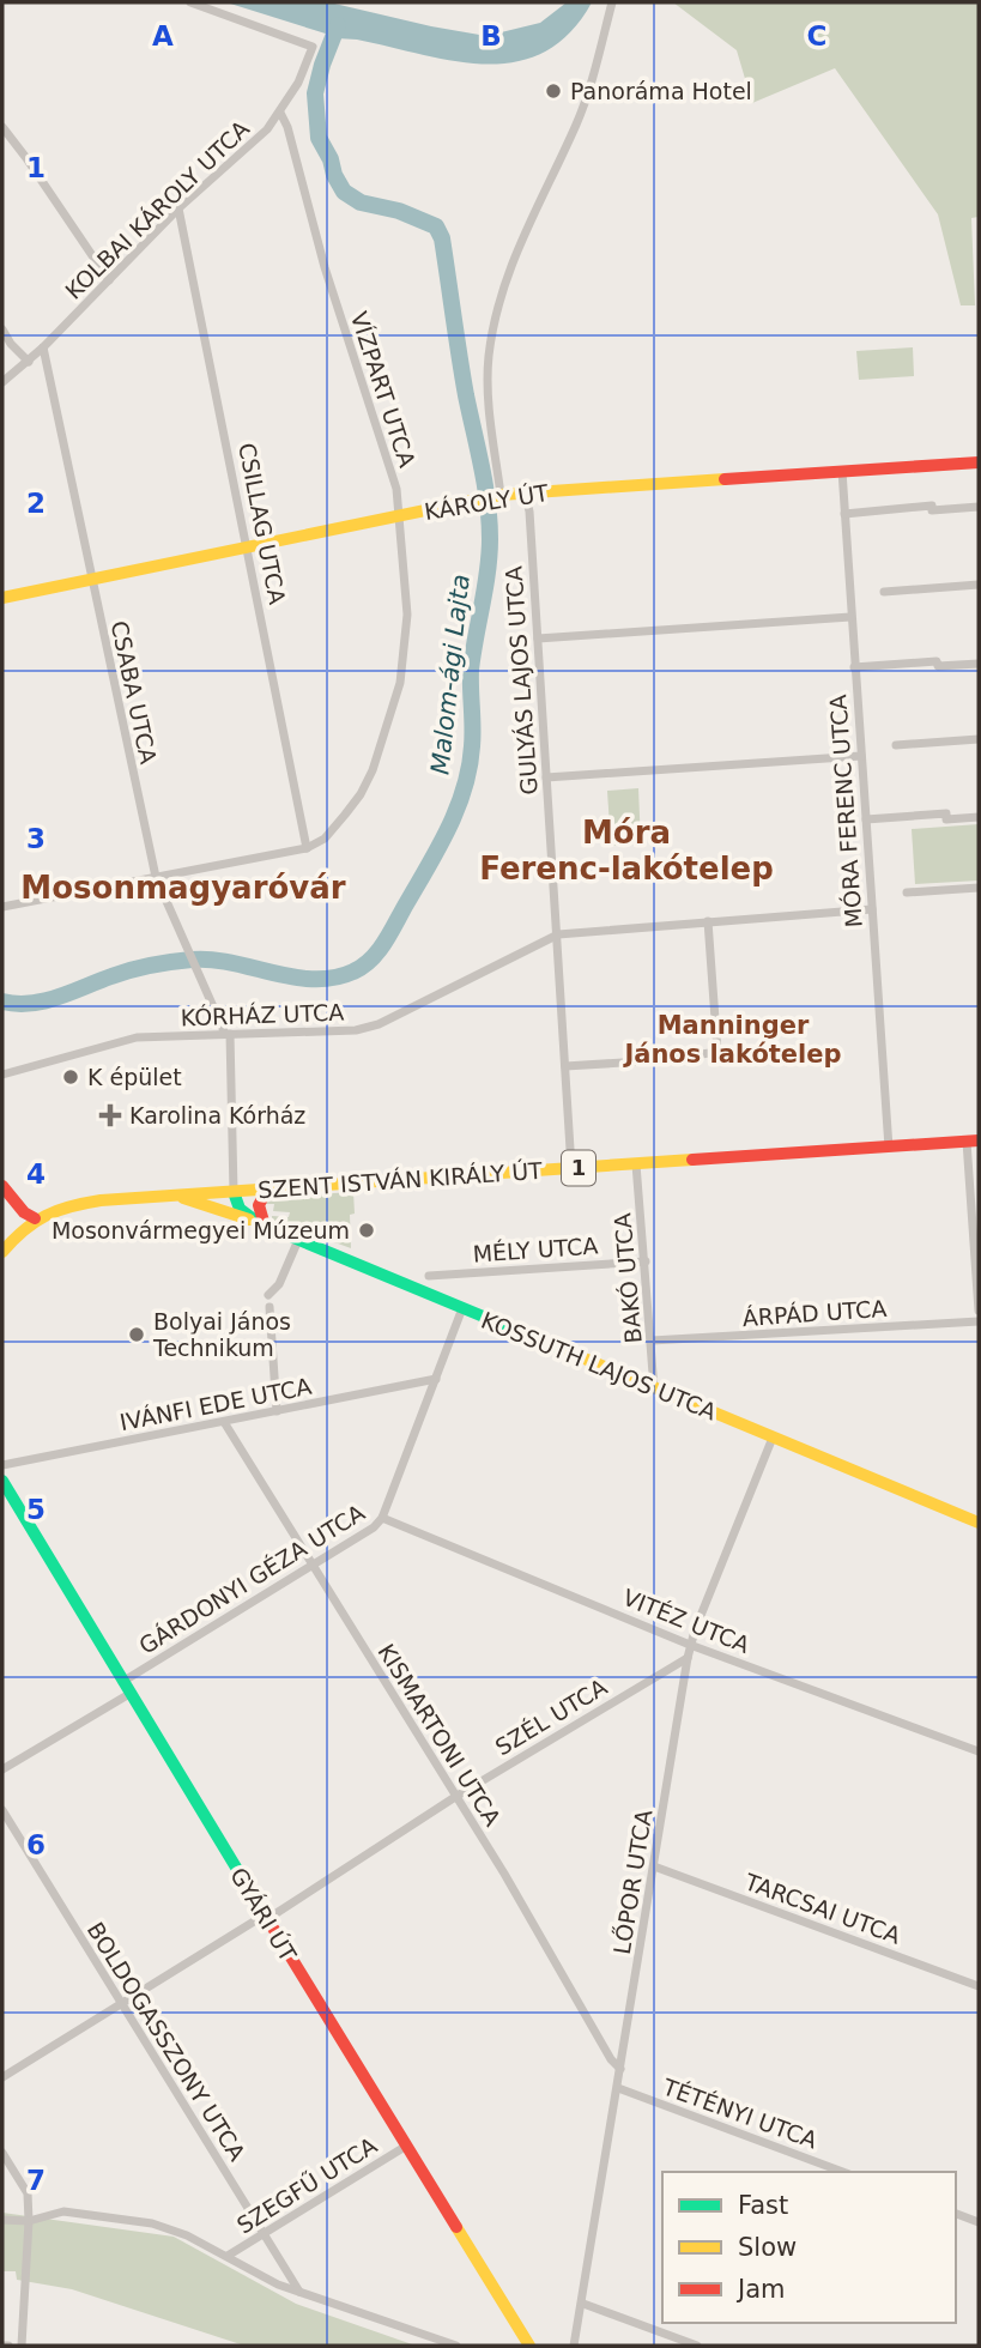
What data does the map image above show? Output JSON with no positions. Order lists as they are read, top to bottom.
{
  "streets": {
    "main road": [
      "KÁROLY ÚT",
      "1",
      "SZENT ISTVÁN KIRÁLY ÚT",
      "KOSSUTH LAJOS UTCA",
      "GYÁRI ÚT"
    ],
    "street": [
      "KOLBAI KÁROLY UTCA",
      "VÍZPART UTCA",
      "CSILLAG UTCA",
      "GULYÁS LAJOS UTCA",
      "CSABA UTCA",
      "MÓRA FERENC UTCA",
      "KÓRHÁZ UTCA",
      "MÉLY UTCA",
      "BAKÓ UTCA",
      "ÁRPÁD UTCA",
      "IVÁNFI EDE UTCA",
      "GÁRDONYI GÉZA UTCA",
      "VITÉZ UTCA",
      "SZÉL UTCA",
      "KISMARTONI UTCA",
      "LŐPOR UTCA",
      "TARCSAI UTCA",
      "BOLDOGASSZONY UTCA",
      "TÉTÉNYI UTCA",
      "SZEGFŰ UTCA"
    ]
  },
  "crossings": [
    ["KOLBAI KÁROLY UTCA", "VÍZPART UTCA"],
    ["KOLBAI KÁROLY UTCA", "CSILLAG UTCA"],
    ["KOLBAI KÁROLY UTCA", "CSABA UTCA"],
    ["VÍZPART UTCA", "KÁROLY ÚT"],
    ["VÍZPART UTCA", "CSILLAG UTCA"],
    ["VÍZPART UTCA", "CSABA UTCA"],
    ["KÁROLY ÚT", "CSILLAG UTCA"],
    ["KÁROLY ÚT", "GULYÁS LAJOS UTCA"],
    ["KÁROLY ÚT", "CSABA UTCA"],
    ["KÁROLY ÚT", "MÓRA FERENC UTCA"],
    ["GULYÁS LAJOS UTCA", "KÓRHÁZ UTCA"],
    ["GULYÁS LAJOS UTCA", "SZENT ISTVÁN KIRÁLY ÚT"],
    ["CSABA UTCA", "KÓRHÁZ UTCA"],
    ["CSABA UTCA", "SZENT ISTVÁN KIRÁLY ÚT"],
    ["MÓRA FERENC UTCA", "SZENT ISTVÁN KIRÁLY ÚT"],
    ["1", "SZENT ISTVÁN KIRÁLY ÚT"],
    ["1", "KOSSUTH LAJOS UTCA"],
    ["SZENT ISTVÁN KIRÁLY ÚT", "BAKÓ UTCA"],
    ["SZENT ISTVÁN KIRÁLY ÚT", "KOSSUTH LAJOS UTCA"],
    ["MÉLY UTCA", "BAKÓ UTCA"],
    ["BAKÓ UTCA", "ÁRPÁD UTCA"],
    ["BAKÓ UTCA", "KOSSUTH LAJOS UTCA"],
    ["KOSSUTH LAJOS UTCA", "GÁRDONYI GÉZA UTCA"],
    ["KOSSUTH LAJOS UTCA", "LŐPOR UTCA"],
    ["IVÁNFI EDE UTCA", "GÁRDONYI GÉZA UTCA"],
    ["IVÁNFI EDE UTCA", "KISMARTONI UTCA"],
    ["GÁRDONYI GÉZA UTCA", "VITÉZ UTCA"],
    ["GÁRDONYI GÉZA UTCA", "KISMARTONI UTCA"],
    ["GÁRDONYI GÉZA UTCA", "GYÁRI ÚT"],
    ["VITÉZ UTCA", "LŐPOR UTCA"],
    ["SZÉL UTCA", "KISMARTONI UTCA"],
    ["SZÉL UTCA", "LŐPOR UTCA"],
    ["SZÉL UTCA", "GYÁRI ÚT"],
    ["SZÉL UTCA", "BOLDOGASSZONY UTCA"],
    ["KISMARTONI UTCA", "LŐPOR UTCA"],
    ["LŐPOR UTCA", "TARCSAI UTCA"],
    ["LŐPOR UTCA", "TÉTÉNYI UTCA"],
    ["GYÁRI ÚT", "SZEGFŰ UTCA"],
    ["BOLDOGASSZONY UTCA", "SZEGFŰ UTCA"]
  ],
  "districts": ["Móra Ferenc-lakótelep", "Mosonmagyaróvár", "Manninger János lakótelep"],
  "water": ["Malom-ági Lajta"],
  "places": {
    "other": [
      "Panoráma Hotel",
      "K épület",
      "Mosonvármegyei Múzeum",
      "Bolyai János Technikum"
    ],
    "health": ["Karolina Kórház"]
  },
  "legend": ["Fast", "Slow", "Jam"],
  "grid": {
    "columns": ["A", "B", "C"],
    "rows": [
      "1",
      "2",
      "3",
      "4",
      "5",
      "6",
      "7"
    ]
  }
}
